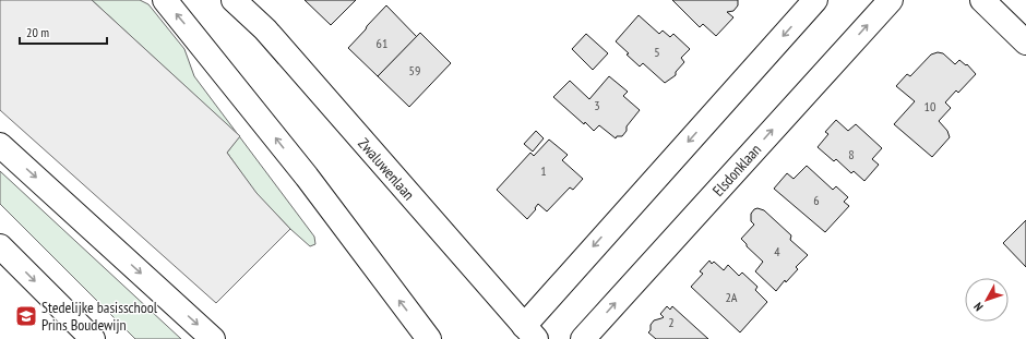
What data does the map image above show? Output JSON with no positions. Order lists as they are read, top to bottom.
{
  "streets": {
    "main road": ["Zwaluwenlaan", "Elsdonklaan"]
  },
  "places": {
    "school or university": ["Stedelijke basisschool Prins Boudewijn"]
  },
  "house_numbers": [
    "61",
    "5",
    "59",
    "3",
    "10",
    "8",
    "1",
    "6",
    "4",
    "2A",
    "2"
  ],
  "scale_bar": "20 m",
  "north": "bottom left"
}
